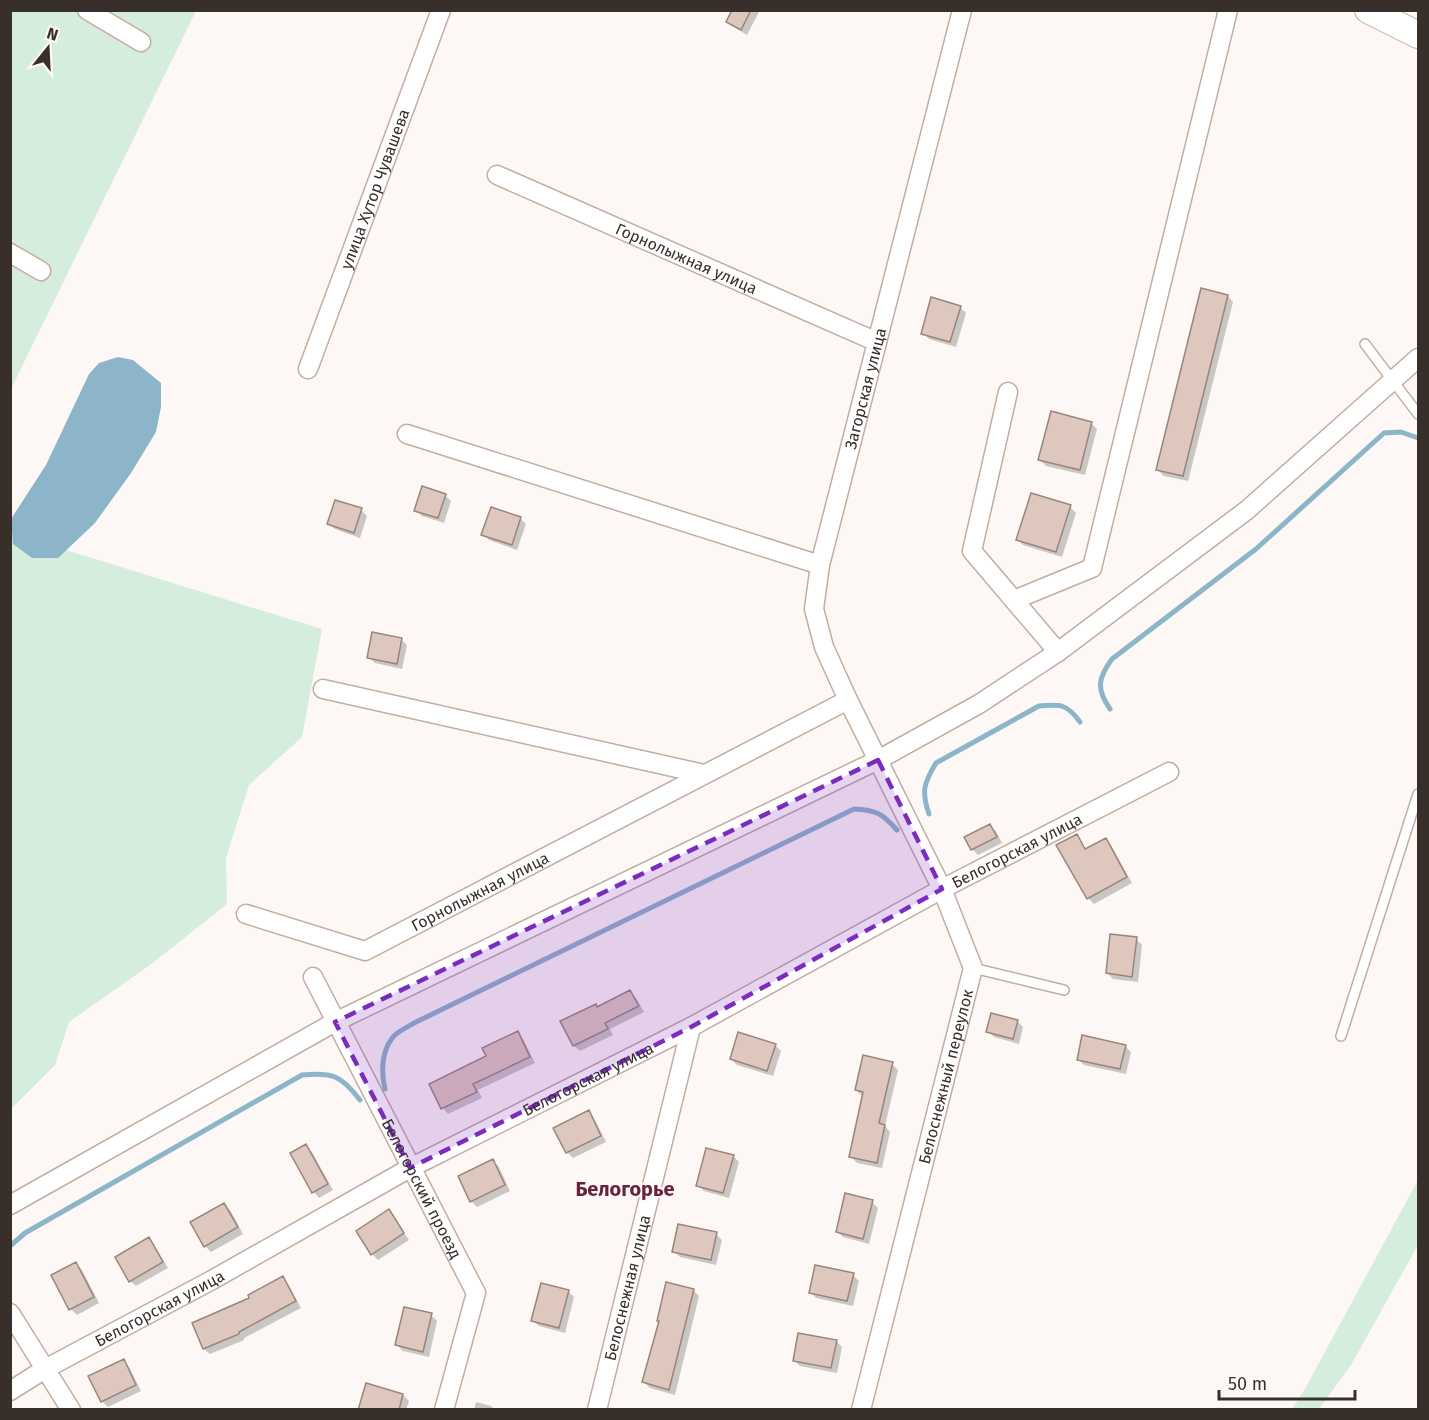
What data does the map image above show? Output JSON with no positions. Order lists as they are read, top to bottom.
{
  "streets": {
    "street": [
      "улица Хутор Чувашева",
      "Горнолыжная улица",
      "Загорская улица",
      "Белогорская улица",
      "Белоснежный переулок",
      "Белогорский проезд",
      "Белоснежная улица"
    ]
  },
  "crossings": [
    ["Горнолыжная улица", "Загорская улица"],
    ["Загорская улица", "Белоснежный переулок"],
    ["Белогорская улица", "Белоснежный переулок"],
    ["Белогорская улица", "Белогорский проезд"],
    ["Белогорская улица", "Белоснежная улица"]
  ],
  "districts": ["Белогорье"],
  "scale_bar": "50 m",
  "north": "top"
}
